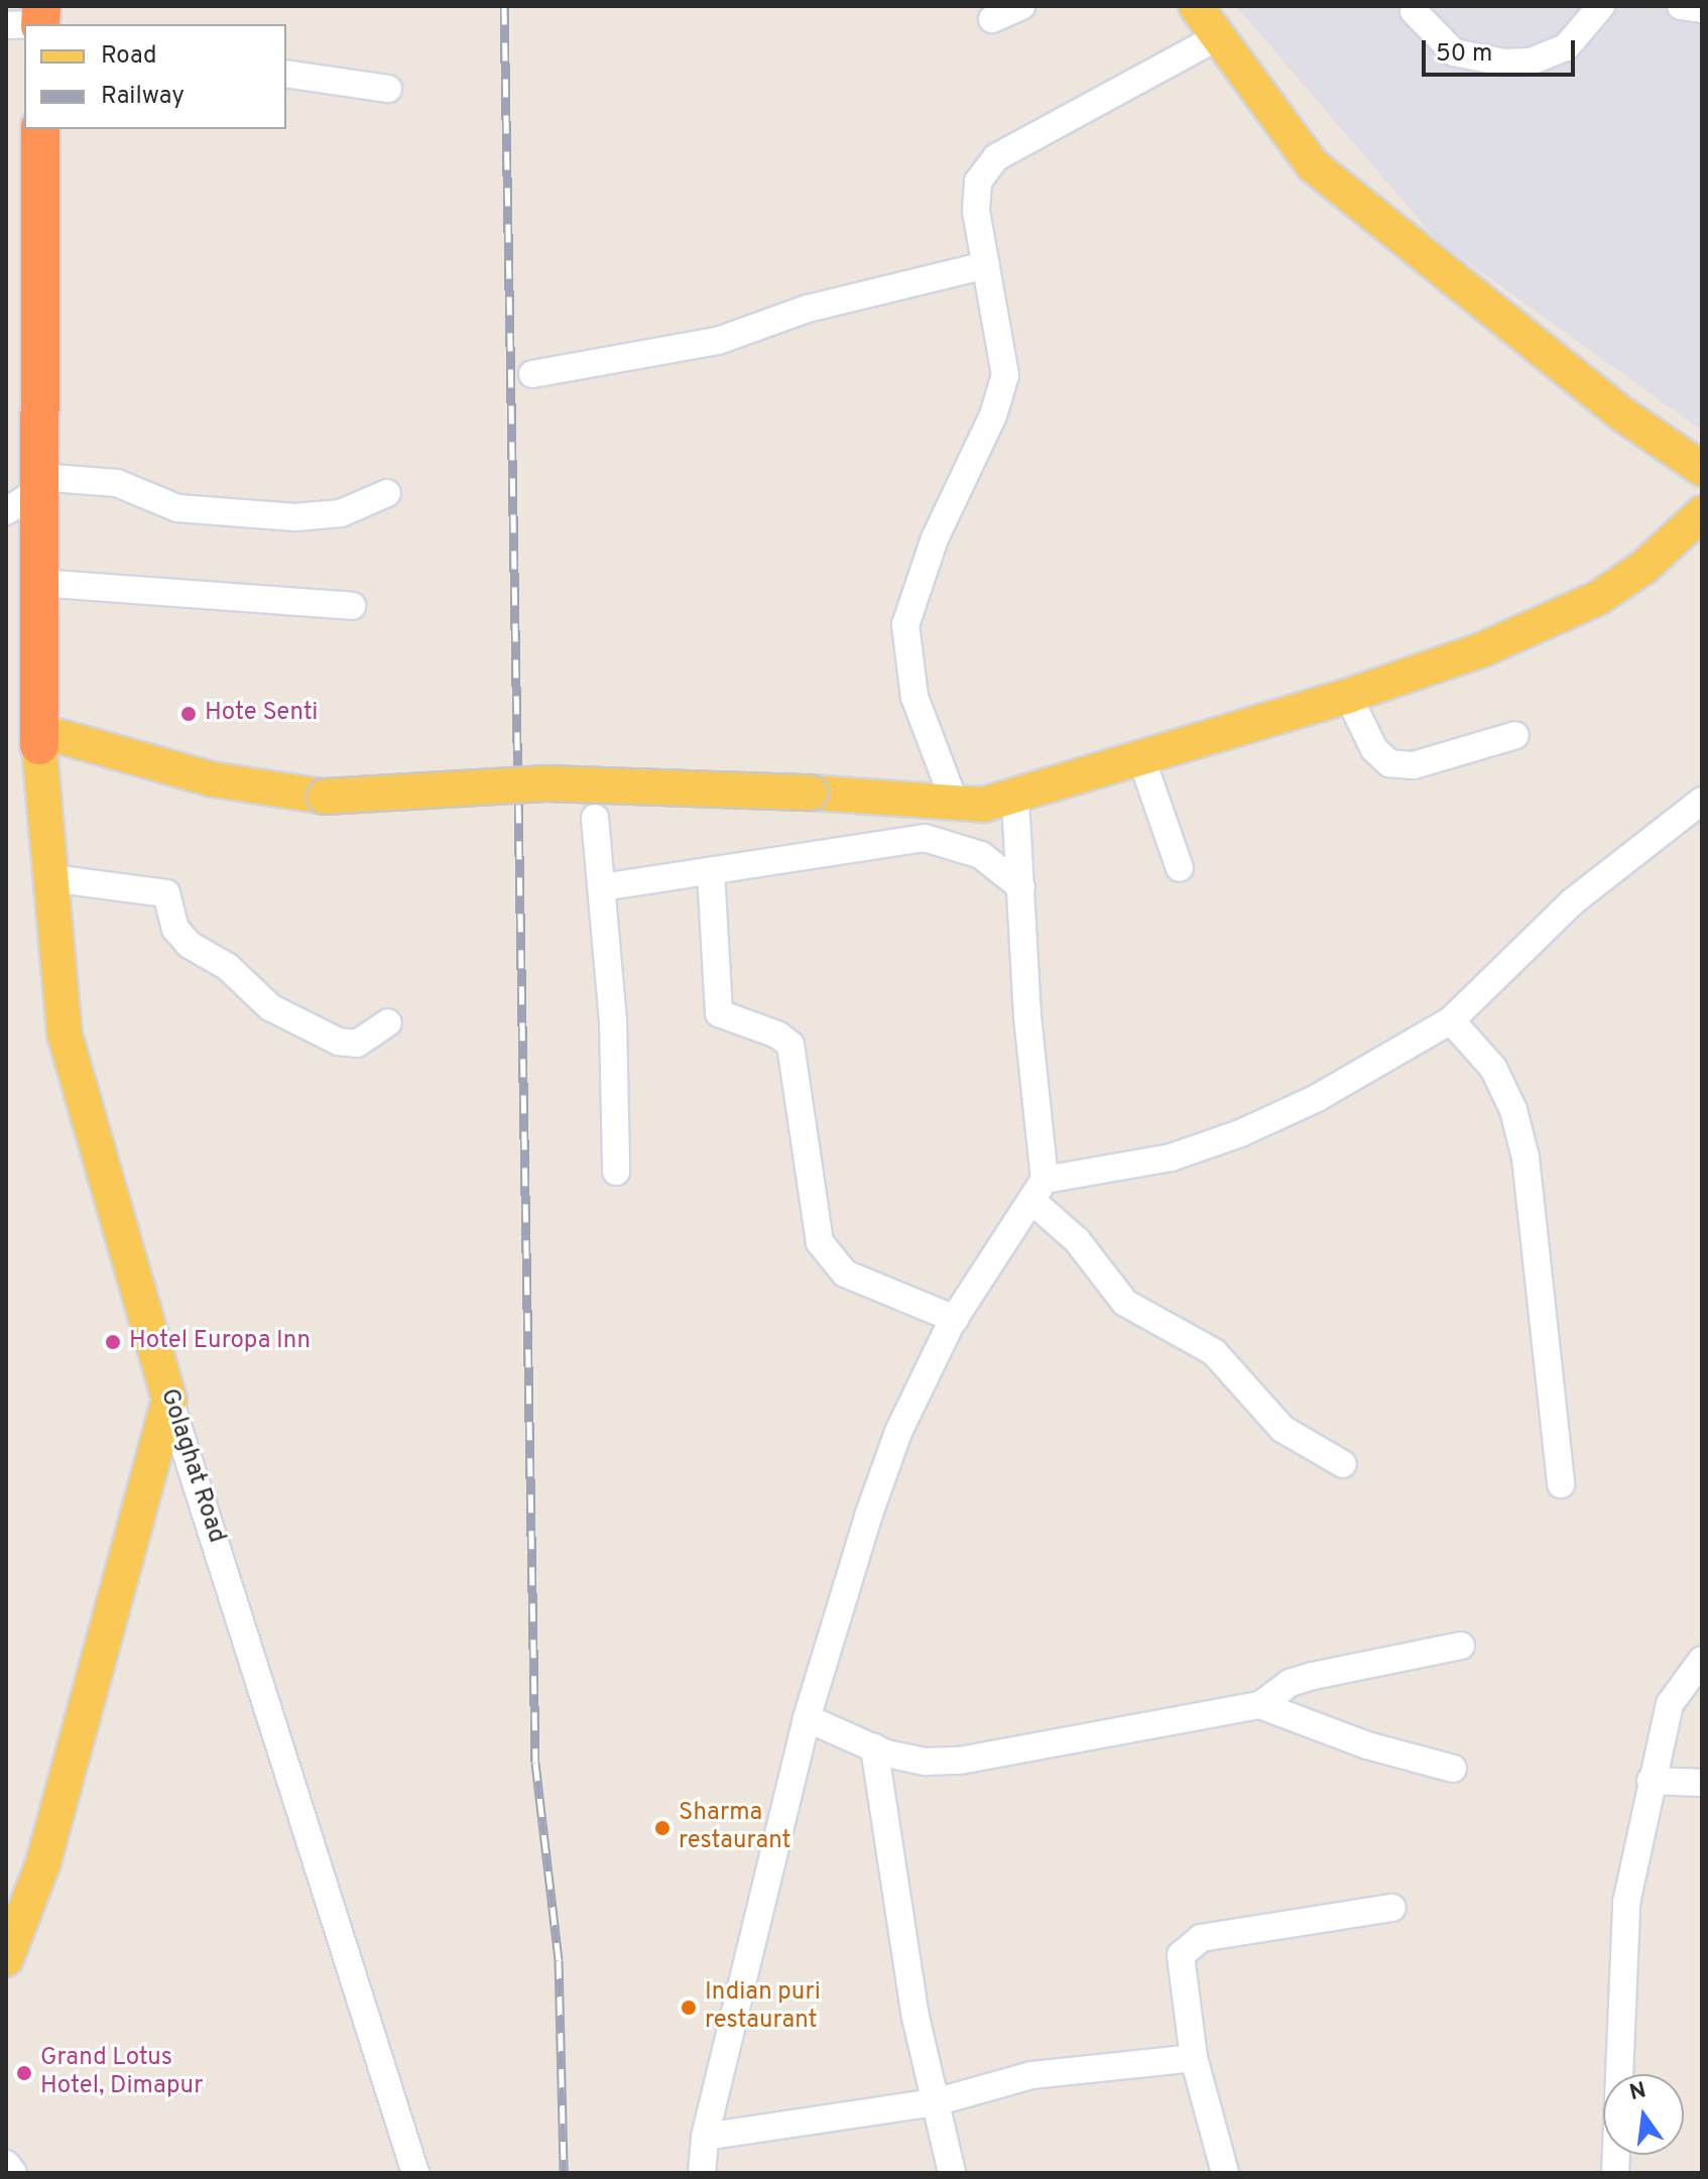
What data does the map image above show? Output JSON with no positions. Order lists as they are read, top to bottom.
{
  "streets": {
    "main road": ["Golaghat Road"]
  },
  "places": [
    "Hote Senti",
    "Hotel Europa Inn",
    "Sharma restaurant",
    "Indian puri restaurant",
    "Grand Lotus Hotel, Dimapur"
  ],
  "legend": ["Road", "Railway"],
  "scale_bar": "50 m",
  "north": "top"
}
